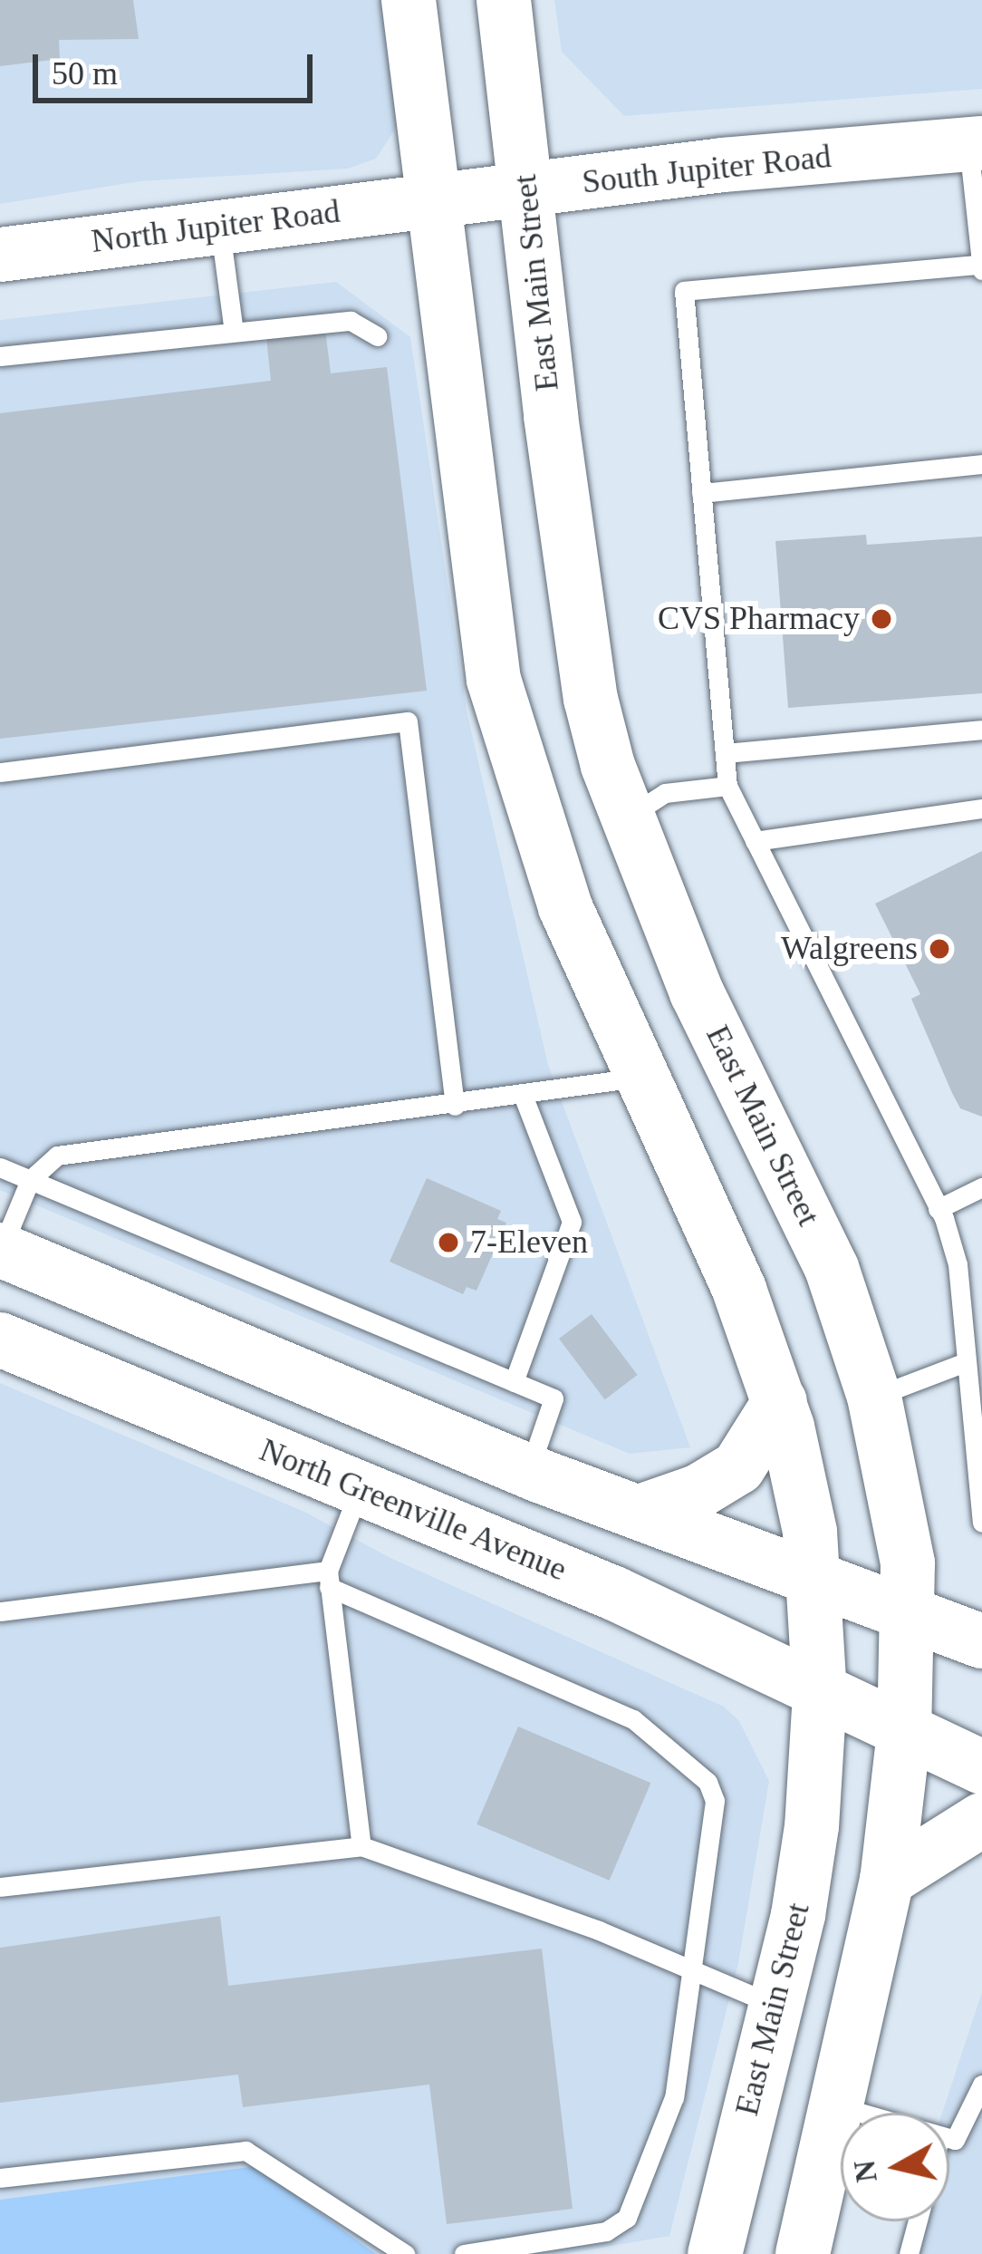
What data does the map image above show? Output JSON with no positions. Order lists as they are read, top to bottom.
{
  "streets": {
    "main road": [
      "South Jupiter Road",
      "North Jupiter Road",
      "East Main Street",
      "North Greenville Avenue"
    ]
  },
  "crossings": [
    ["South Jupiter Road", "North Jupiter Road"],
    ["South Jupiter Road", "East Main Street"],
    ["North Jupiter Road", "East Main Street"],
    ["East Main Street", "North Greenville Avenue"]
  ],
  "places": ["CVS Pharmacy", "Walgreens", "7-Eleven"],
  "scale_bar": "50 m",
  "north": "left"
}
